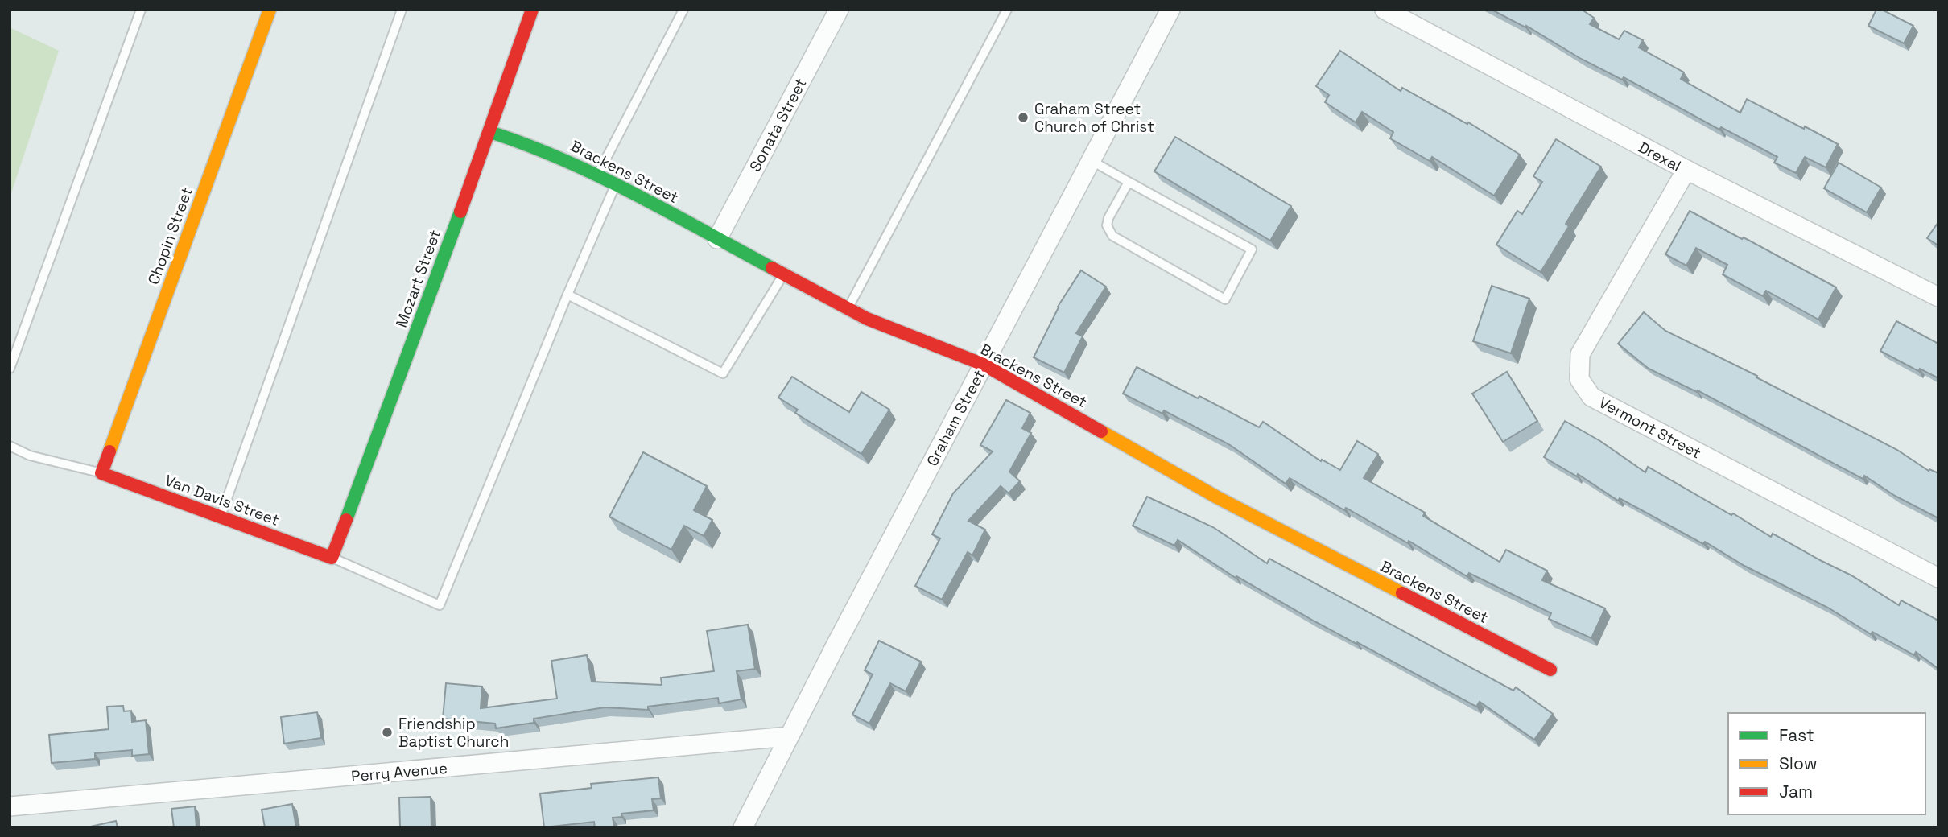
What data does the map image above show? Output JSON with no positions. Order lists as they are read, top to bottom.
{
  "streets": {
    "street": [
      "Sonata Street",
      "Drexal",
      "Brackens Street",
      "Chopin Street",
      "Mozart Street",
      "Graham Street",
      "Vermont Street",
      "Van Davis Street",
      "Perry Avenue"
    ]
  },
  "crossings": [
    ["Sonata Street", "Brackens Street"],
    ["Drexal", "Vermont Street"],
    ["Brackens Street", "Mozart Street"],
    ["Brackens Street", "Graham Street"],
    ["Chopin Street", "Van Davis Street"],
    ["Mozart Street", "Van Davis Street"],
    ["Graham Street", "Perry Avenue"]
  ],
  "places": ["Graham Street Church of Christ", "Friendship Baptist Church"],
  "legend": ["Fast", "Slow", "Jam"]
}
